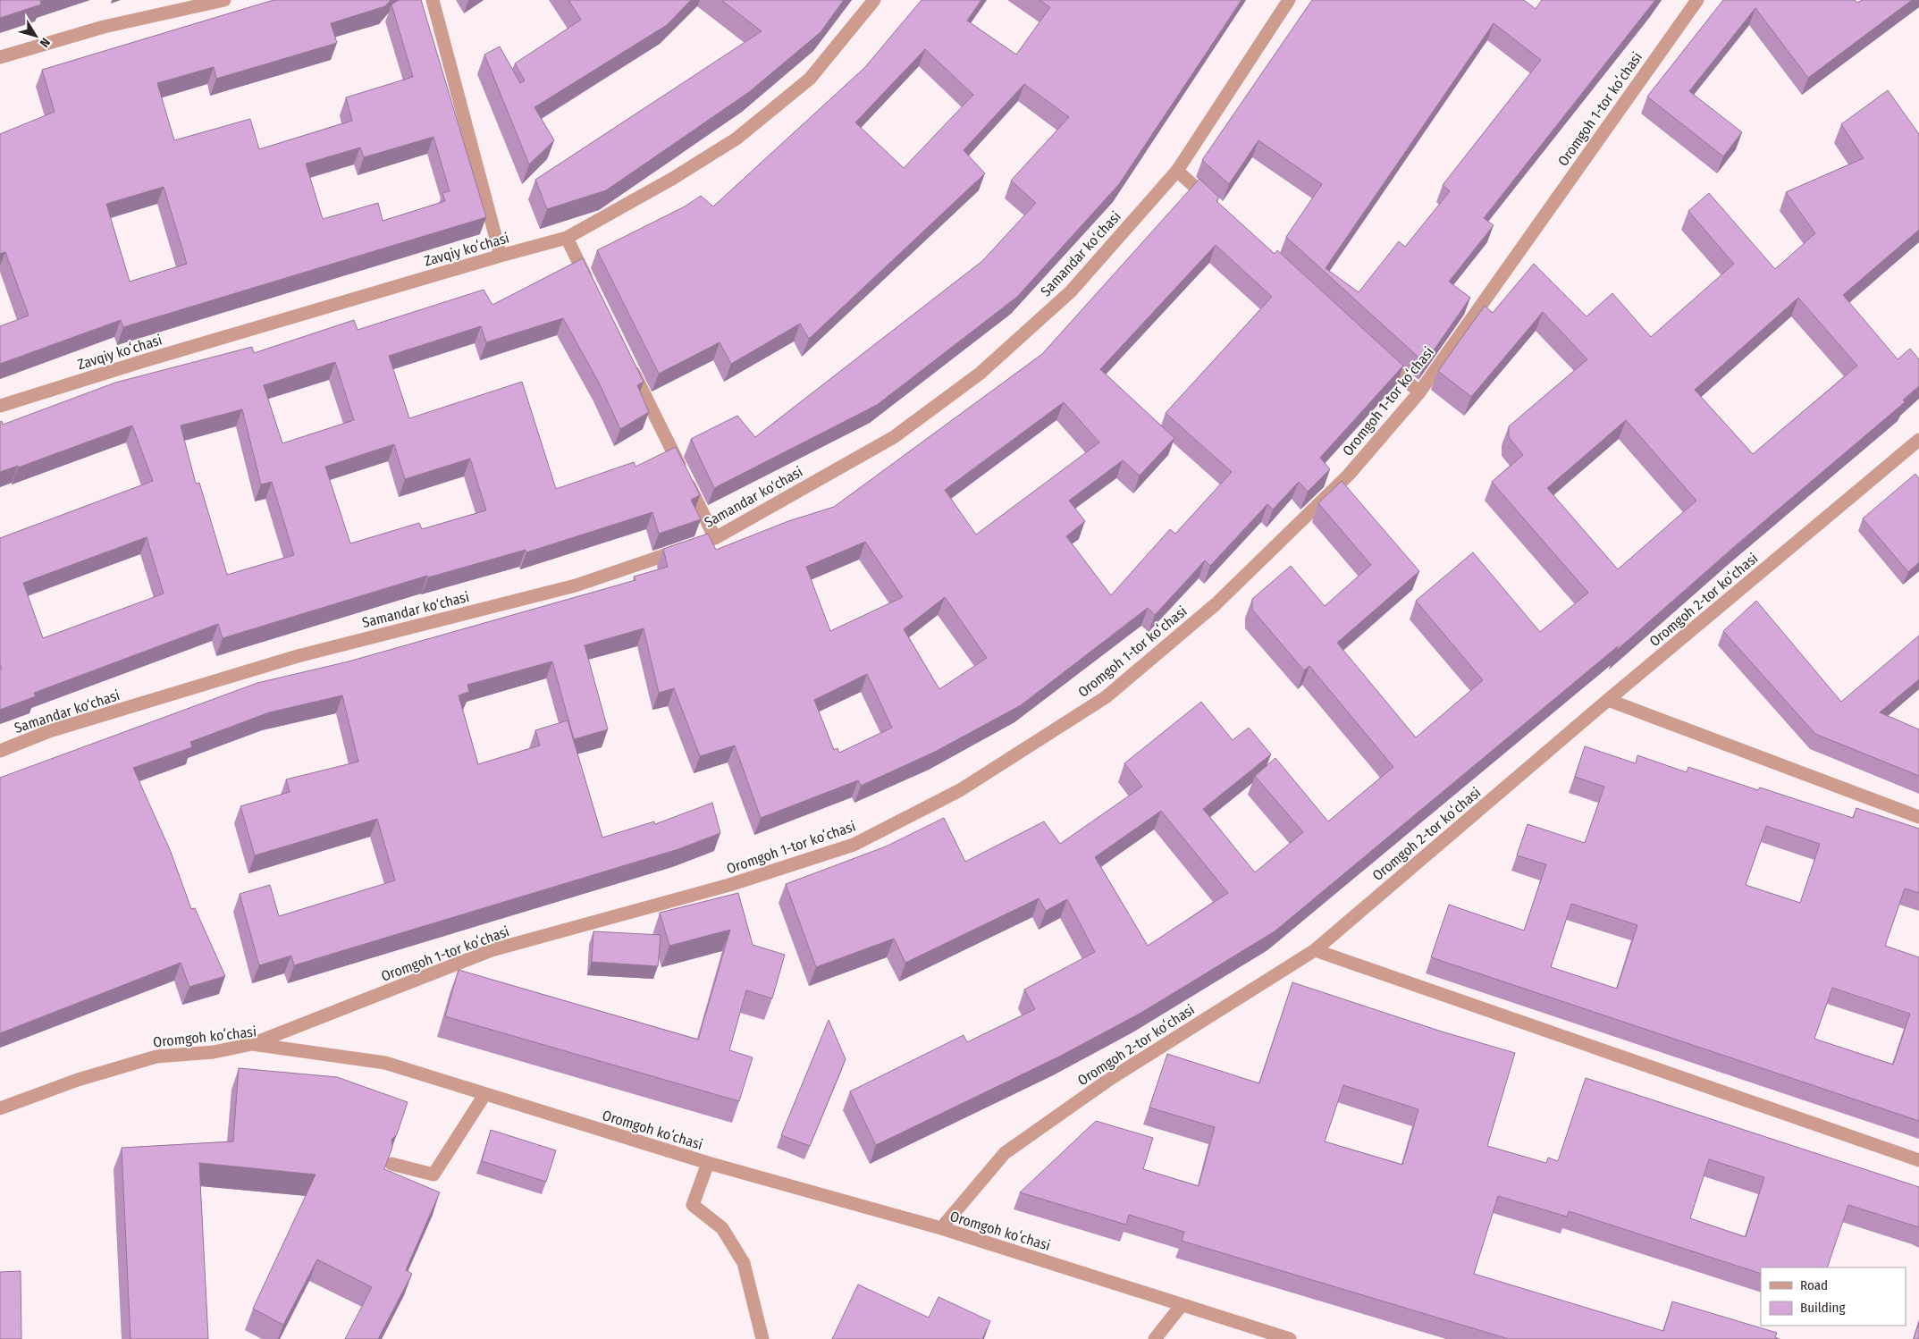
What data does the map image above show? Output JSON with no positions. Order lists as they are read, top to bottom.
{
  "streets": {
    "street": [
      "Oromgoh 1-tor koʻchasi",
      "Zavqiy koʻchasi",
      "Samandar ko‘chasi",
      "Oromgoh 2-tor koʻchasi",
      "Oromgoh koʻchasi"
    ]
  },
  "crossings": [
    ["Oromgoh 1-tor koʻchasi", "Oromgoh koʻchasi"],
    ["Oromgoh 2-tor koʻchasi", "Oromgoh koʻchasi"]
  ],
  "legend": ["Road", "Building"],
  "north": "bottom right"
}
